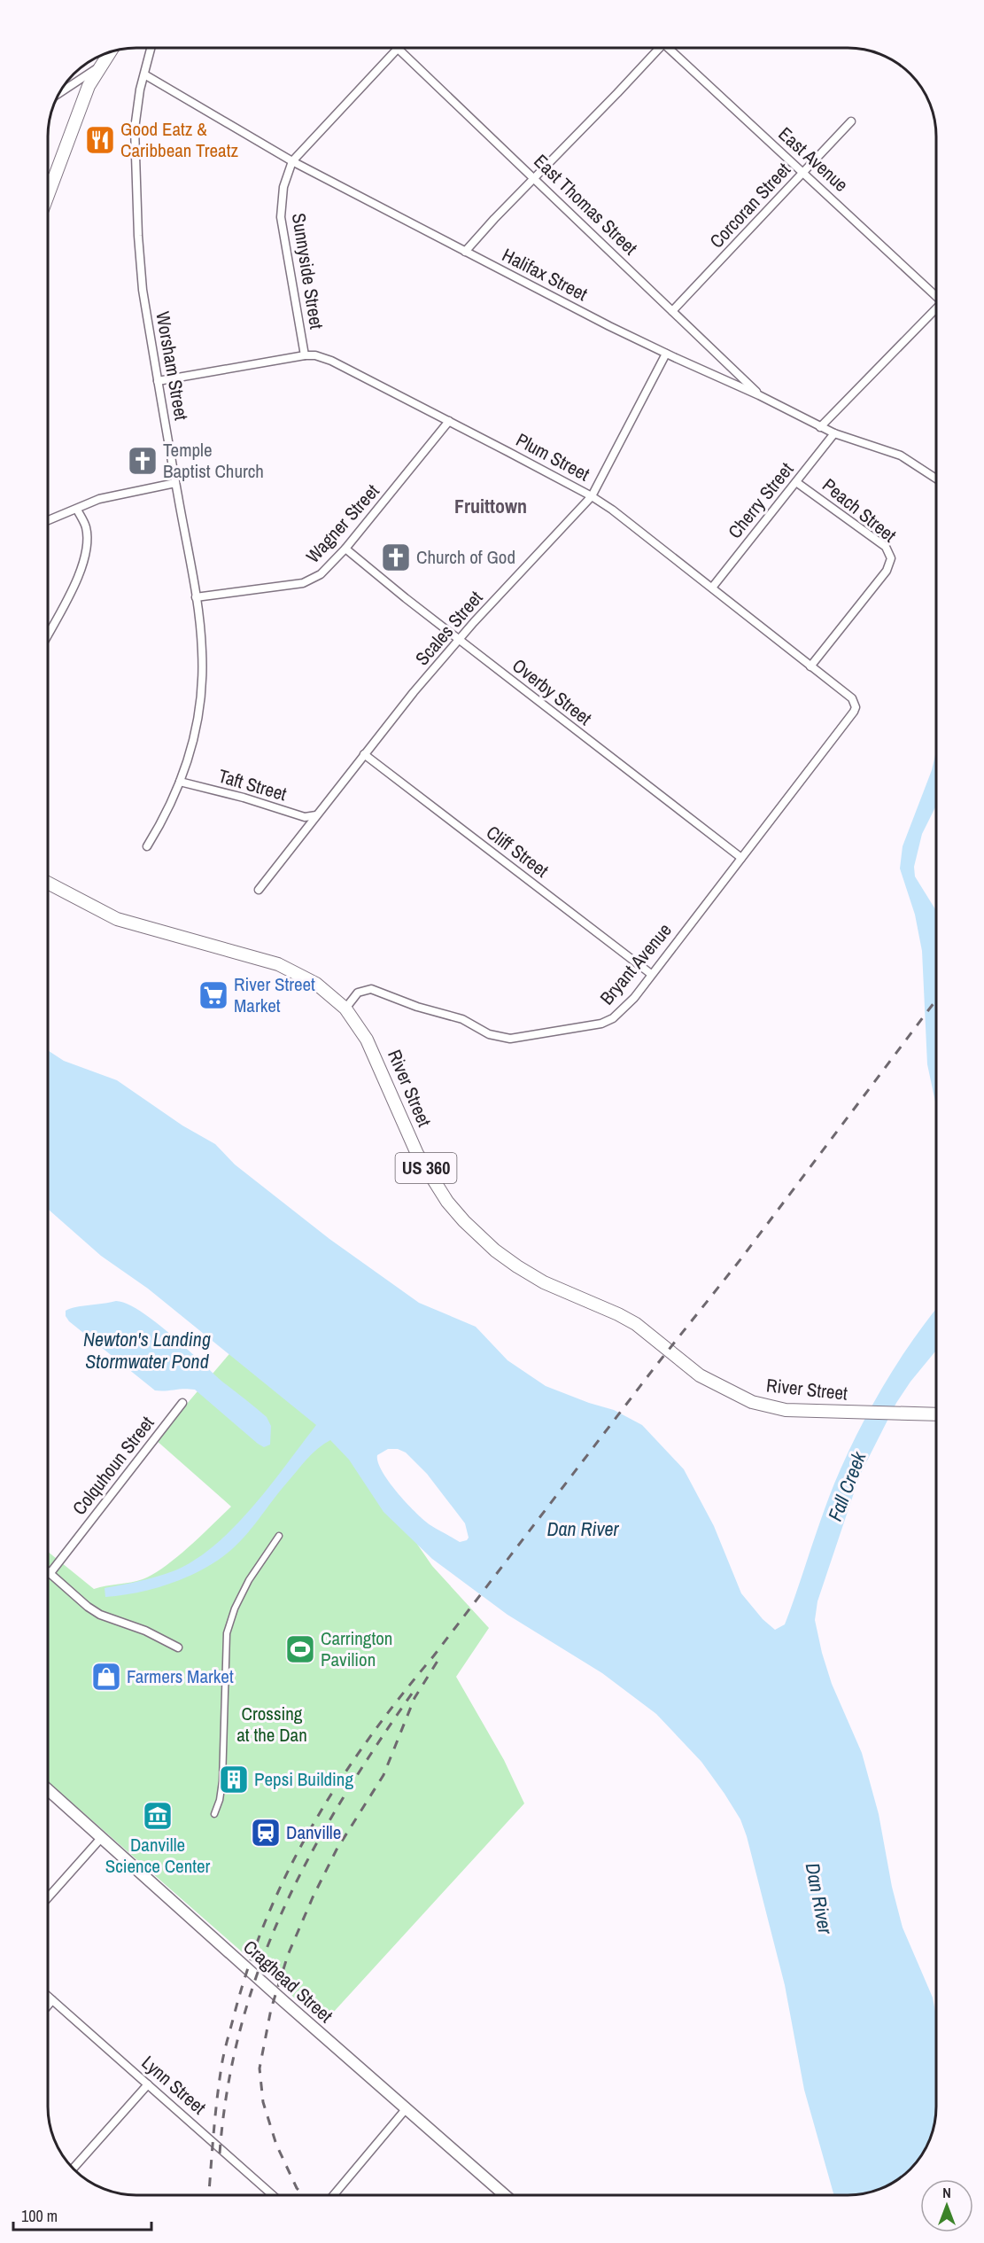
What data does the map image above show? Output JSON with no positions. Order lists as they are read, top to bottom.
{
  "streets": {
    "main road": ["River Street", "US 360", "Craghead Street"],
    "street": [
      "East Avenue",
      "East Thomas Street",
      "Corcoran Street",
      "Sunnyside Street",
      "Halifax Street",
      "Worsham Street",
      "Plum Street",
      "Cherry Street",
      "Peach Street",
      "Wagner Street",
      "Scales Street",
      "Overby Street",
      "Taft Street",
      "Cliff Street",
      "Bryant Avenue",
      "Colquhoun Street",
      "Lynn Street"
    ]
  },
  "crossings": [
    ["East Avenue", "Corcoran Street"],
    ["East Thomas Street", "Corcoran Street"],
    ["East Thomas Street", "Halifax Street"],
    ["Sunnyside Street", "Halifax Street"],
    ["Sunnyside Street", "Plum Street"],
    ["Halifax Street", "Worsham Street"],
    ["Halifax Street", "Cherry Street"],
    ["Halifax Street", "Scales Street"],
    ["Worsham Street", "Plum Street"],
    ["Worsham Street", "Wagner Street"],
    ["Worsham Street", "Taft Street"],
    ["Plum Street", "Cherry Street"],
    ["Plum Street", "Peach Street"],
    ["Plum Street", "Wagner Street"],
    ["Plum Street", "Scales Street"],
    ["Plum Street", "Bryant Avenue"],
    ["Cherry Street", "Peach Street"],
    ["Wagner Street", "Overby Street"],
    ["Scales Street", "Overby Street"],
    ["Scales Street", "Taft Street"],
    ["Scales Street", "Cliff Street"],
    ["Overby Street", "Bryant Avenue"],
    ["Cliff Street", "Bryant Avenue"],
    ["Bryant Avenue", "River Street"]
  ],
  "districts": ["Fruittown"],
  "water": ["Newton's Landing Stormwater Pond", "Fall Creek", "Dan River"],
  "parks": ["Crossing at the Dan"],
  "places": {
    "restaurant": ["Good Eatz & Caribbean Treatz"],
    "church": ["Temple Baptist Church", "Church of God"],
    "supermarket": ["River Street Market"],
    "sports": ["Carrington Pavilion"],
    "shop": ["Farmers Market"],
    "building": ["Pepsi Building"],
    "museum": ["Danville Science Center"],
    "station": ["Danville"]
  },
  "scale_bar": "100 m",
  "north": "top"
}
